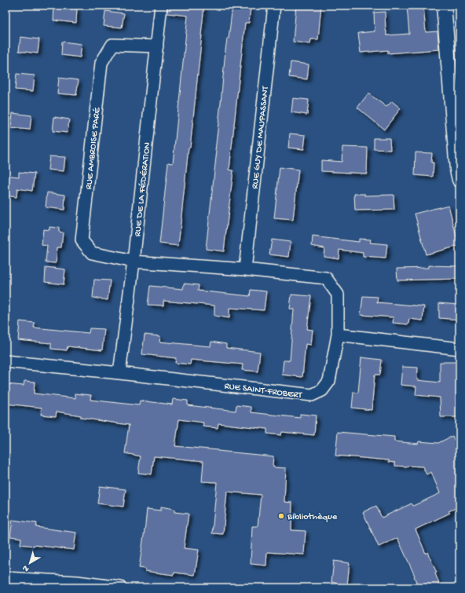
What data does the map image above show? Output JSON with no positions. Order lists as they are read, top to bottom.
{
  "streets": {
    "street": [
      "RUE GUY DE MAUPASSANT",
      "RUE AMBROISE PARÉ",
      "RUE DE LA FÉDÉRATION",
      "RUE SAINT-FROBERT"
    ]
  },
  "crossings": [
    ["RUE GUY DE MAUPASSANT", "RUE SAINT-FROBERT"],
    ["RUE AMBROISE PARÉ", "RUE DE LA FÉDÉRATION"],
    ["RUE AMBROISE PARÉ", "RUE SAINT-FROBERT"],
    ["RUE DE LA FÉDÉRATION", "RUE SAINT-FROBERT"]
  ],
  "places": ["Bibliothèque"],
  "north": "bottom left"
}
